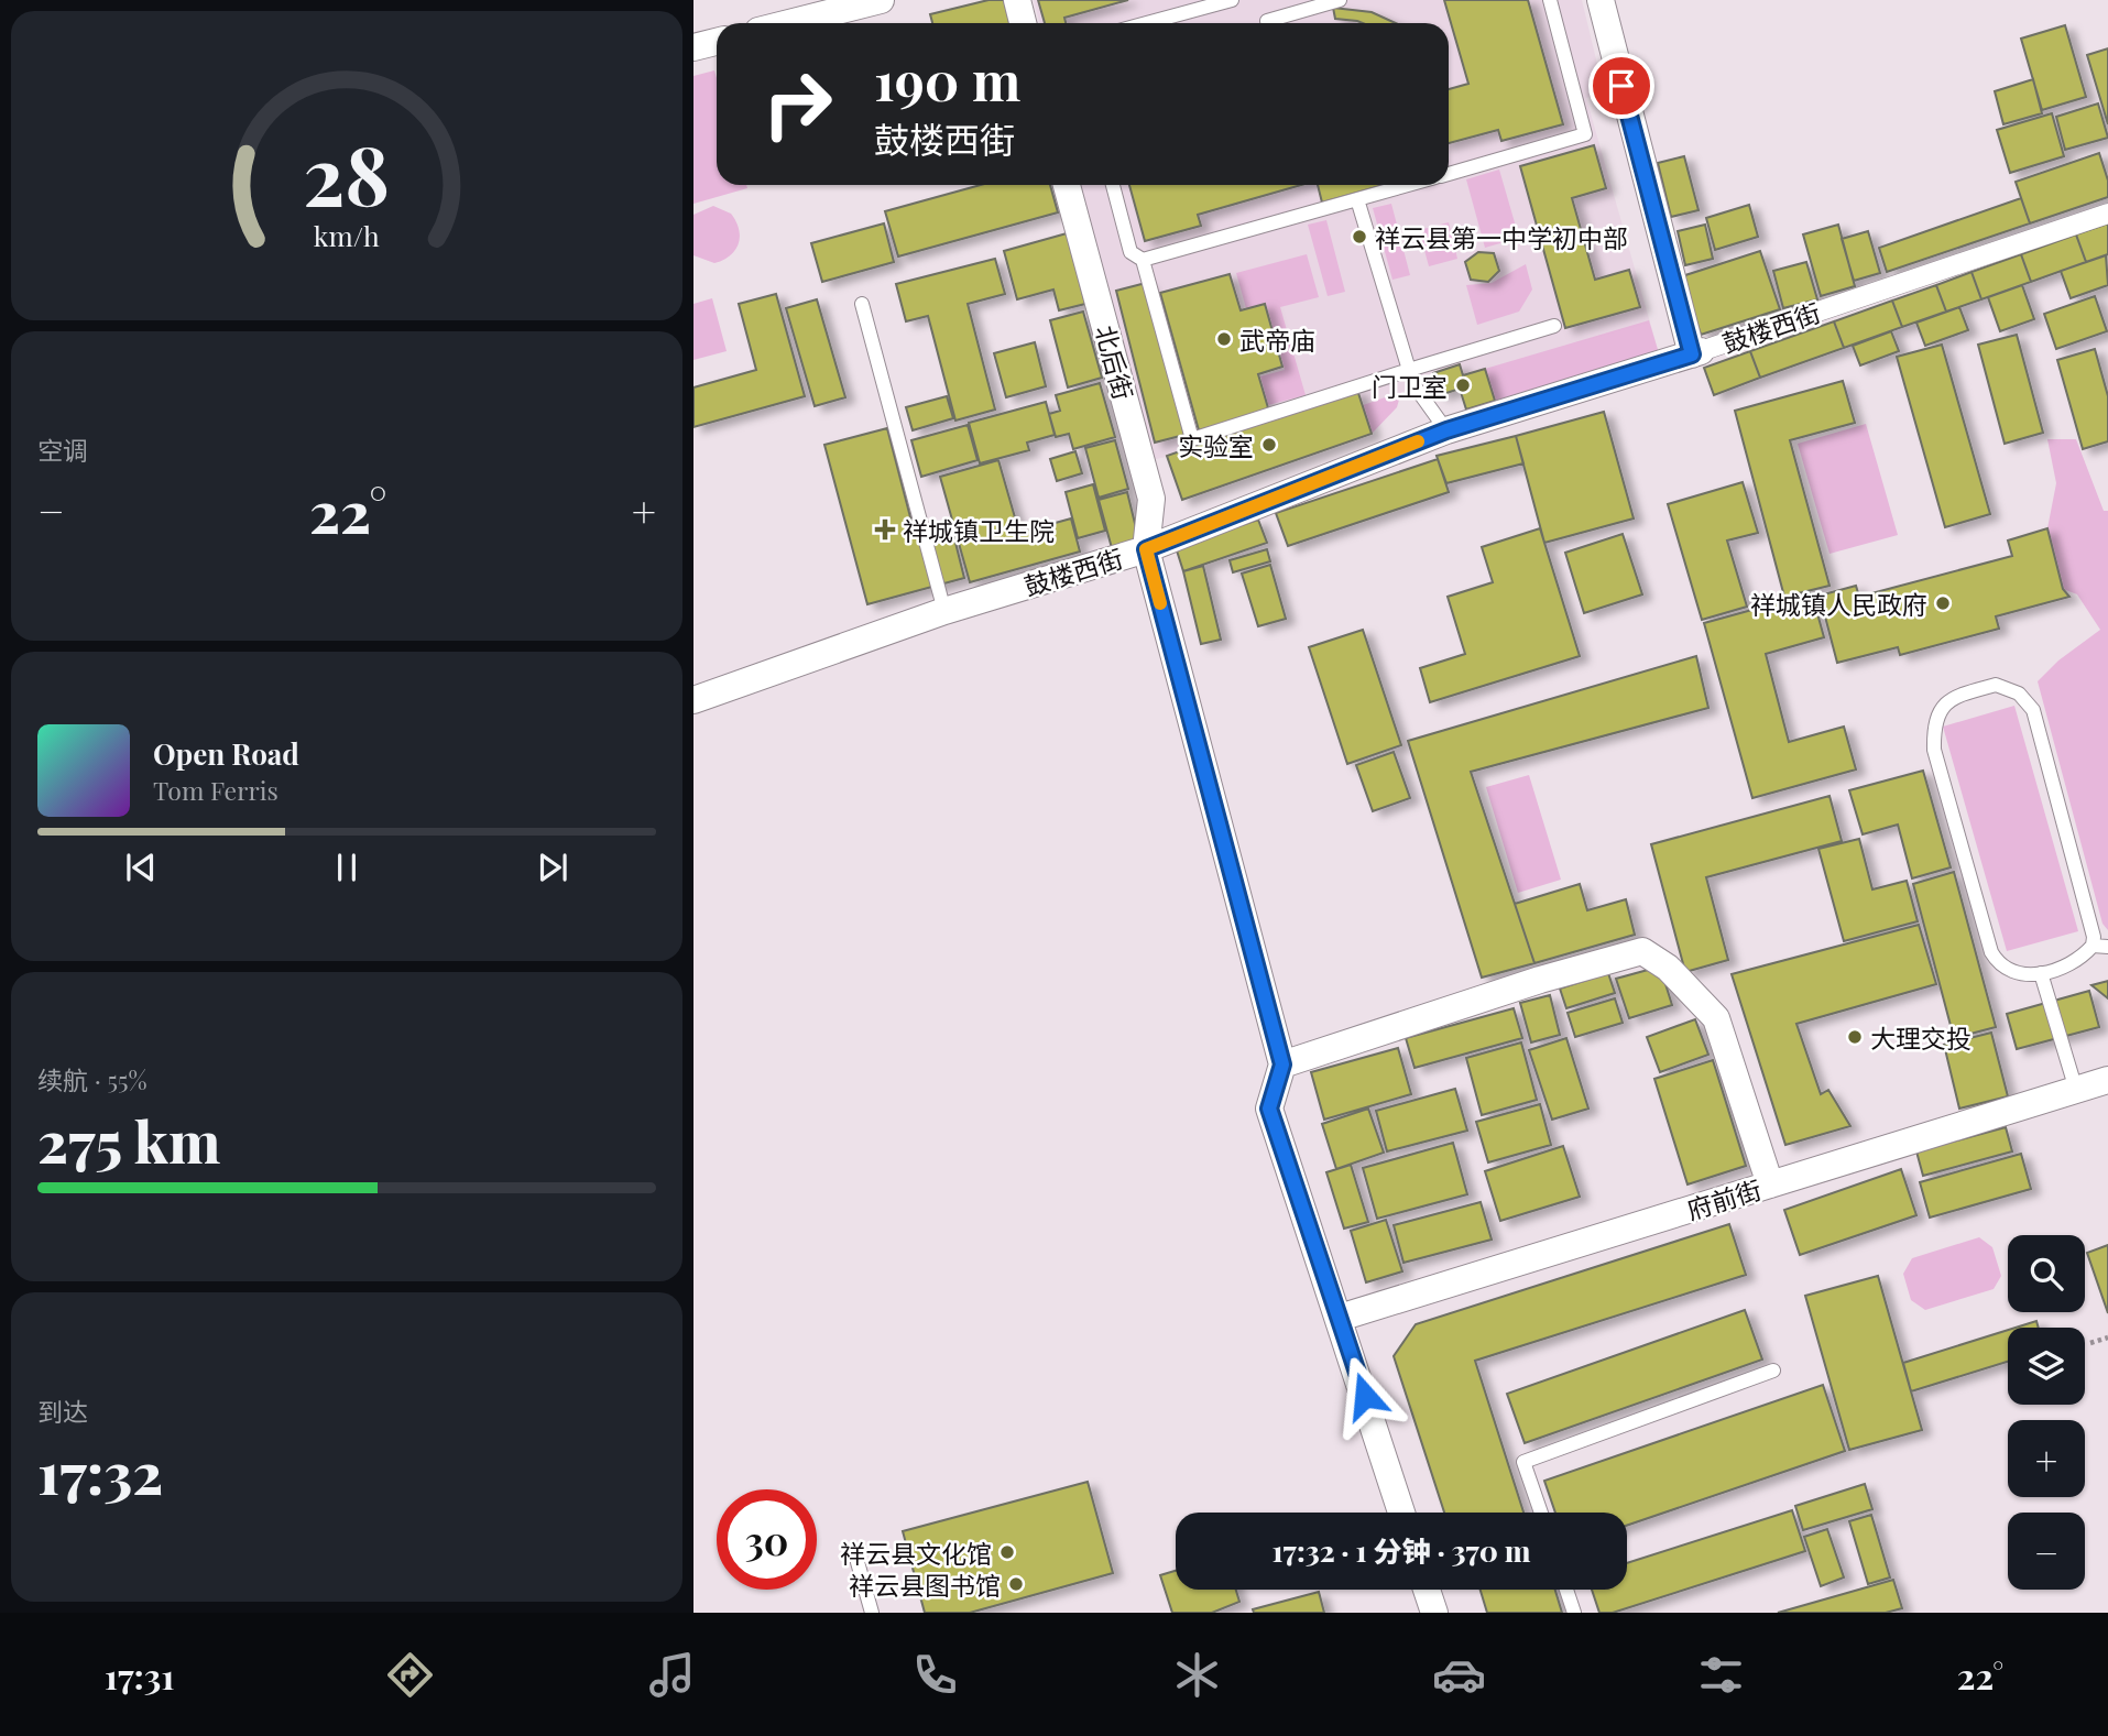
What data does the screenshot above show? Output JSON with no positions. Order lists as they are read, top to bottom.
{
  "streets": {
    "street": ["鼓楼西街", "北后街", "府前街"]
  },
  "crossings": [
    ["鼓楼西街", "北后街"]
  ],
  "places": {
    "other": [
      "祥云县第一中学初中部",
      "武帝庙",
      "门卫室",
      "实验室",
      "祥城镇人民政府",
      "大理交投",
      "祥云县文化馆",
      "祥云县图书馆"
    ],
    "health": ["祥城镇卫生院"]
  },
  "page": {
    "turn": ["190 m", "鼓楼西街"],
    "tile": [
      "空调",
      ["续航 · 55%", "275 km"],
      ["到达", "17:32"]
    ],
    "heat": ["−", "22°", "+"],
    "song": ["Open Road", "Tom Ferris"],
    "map_buttons": ["+", "−"],
    "limit": "30",
    "trip": "17:32 · 1 分钟 · 370 m",
    "tabs": ["17:31", "22°"],
    "gauge": ["28", "km/h"]
  }
}
